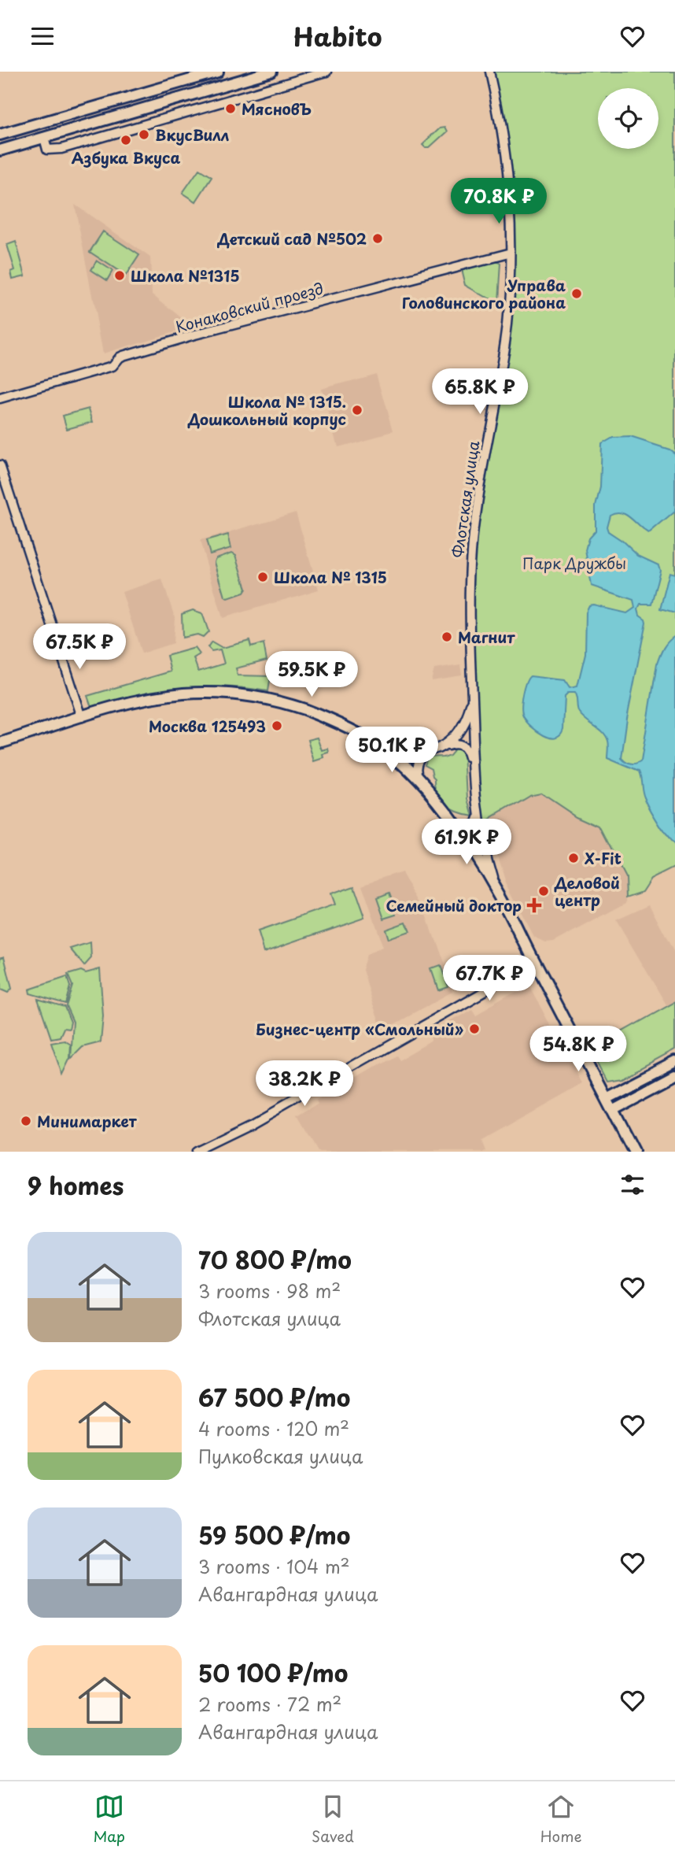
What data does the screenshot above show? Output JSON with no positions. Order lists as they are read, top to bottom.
{
  "streets": {
    "main road": ["Флотская улица"],
    "street": ["Конаковский проезд"]
  },
  "crossings": [
    ["Конаковский проезд", "Флотская улица"]
  ],
  "parks": ["Парк Дружбы"],
  "places": {
    "other": [
      "МясновЪ",
      "ВкусВилл",
      "Азбука Вкуса",
      "Детский сад №502",
      "Школа №1315",
      "Управа Головинского района",
      "Школа № 1315. Дошкольный корпус",
      "Школа № 1315",
      "Магнит",
      "Москва 125493",
      "X-Fit",
      "Деловой центр",
      "Бизнес-центр «Смольный»",
      "Минимаркет"
    ],
    "health": ["Семейный доктор"]
  },
  "page": {
    "header": "Habito",
    "price": [
      "70.8K ₽",
      "65.8K ₽",
      "67.5K ₽",
      "59.5K ₽",
      "50.1K ₽",
      "61.9K ₽",
      "67.7K ₽",
      "54.8K ₽",
      "38.2K ₽"
    ],
    "heading": "9 homes",
    "list": [
      {
        "name": "70 800 ₽/mo",
        "note": "3 rooms · 98 m² · Флотская улица"
      },
      {
        "name": "67 500 ₽/mo",
        "note": "4 rooms · 120 m² · Пулковская улица"
      },
      {
        "name": "59 500 ₽/mo",
        "note": "3 rooms · 104 m² · Авангардная улица"
      },
      {
        "name": "50 100 ₽/mo",
        "note": "2 rooms · 72 m² · Авангардная улица"
      }
    ],
    "tabs": ["Map", "Saved", "Home"]
  }
}
